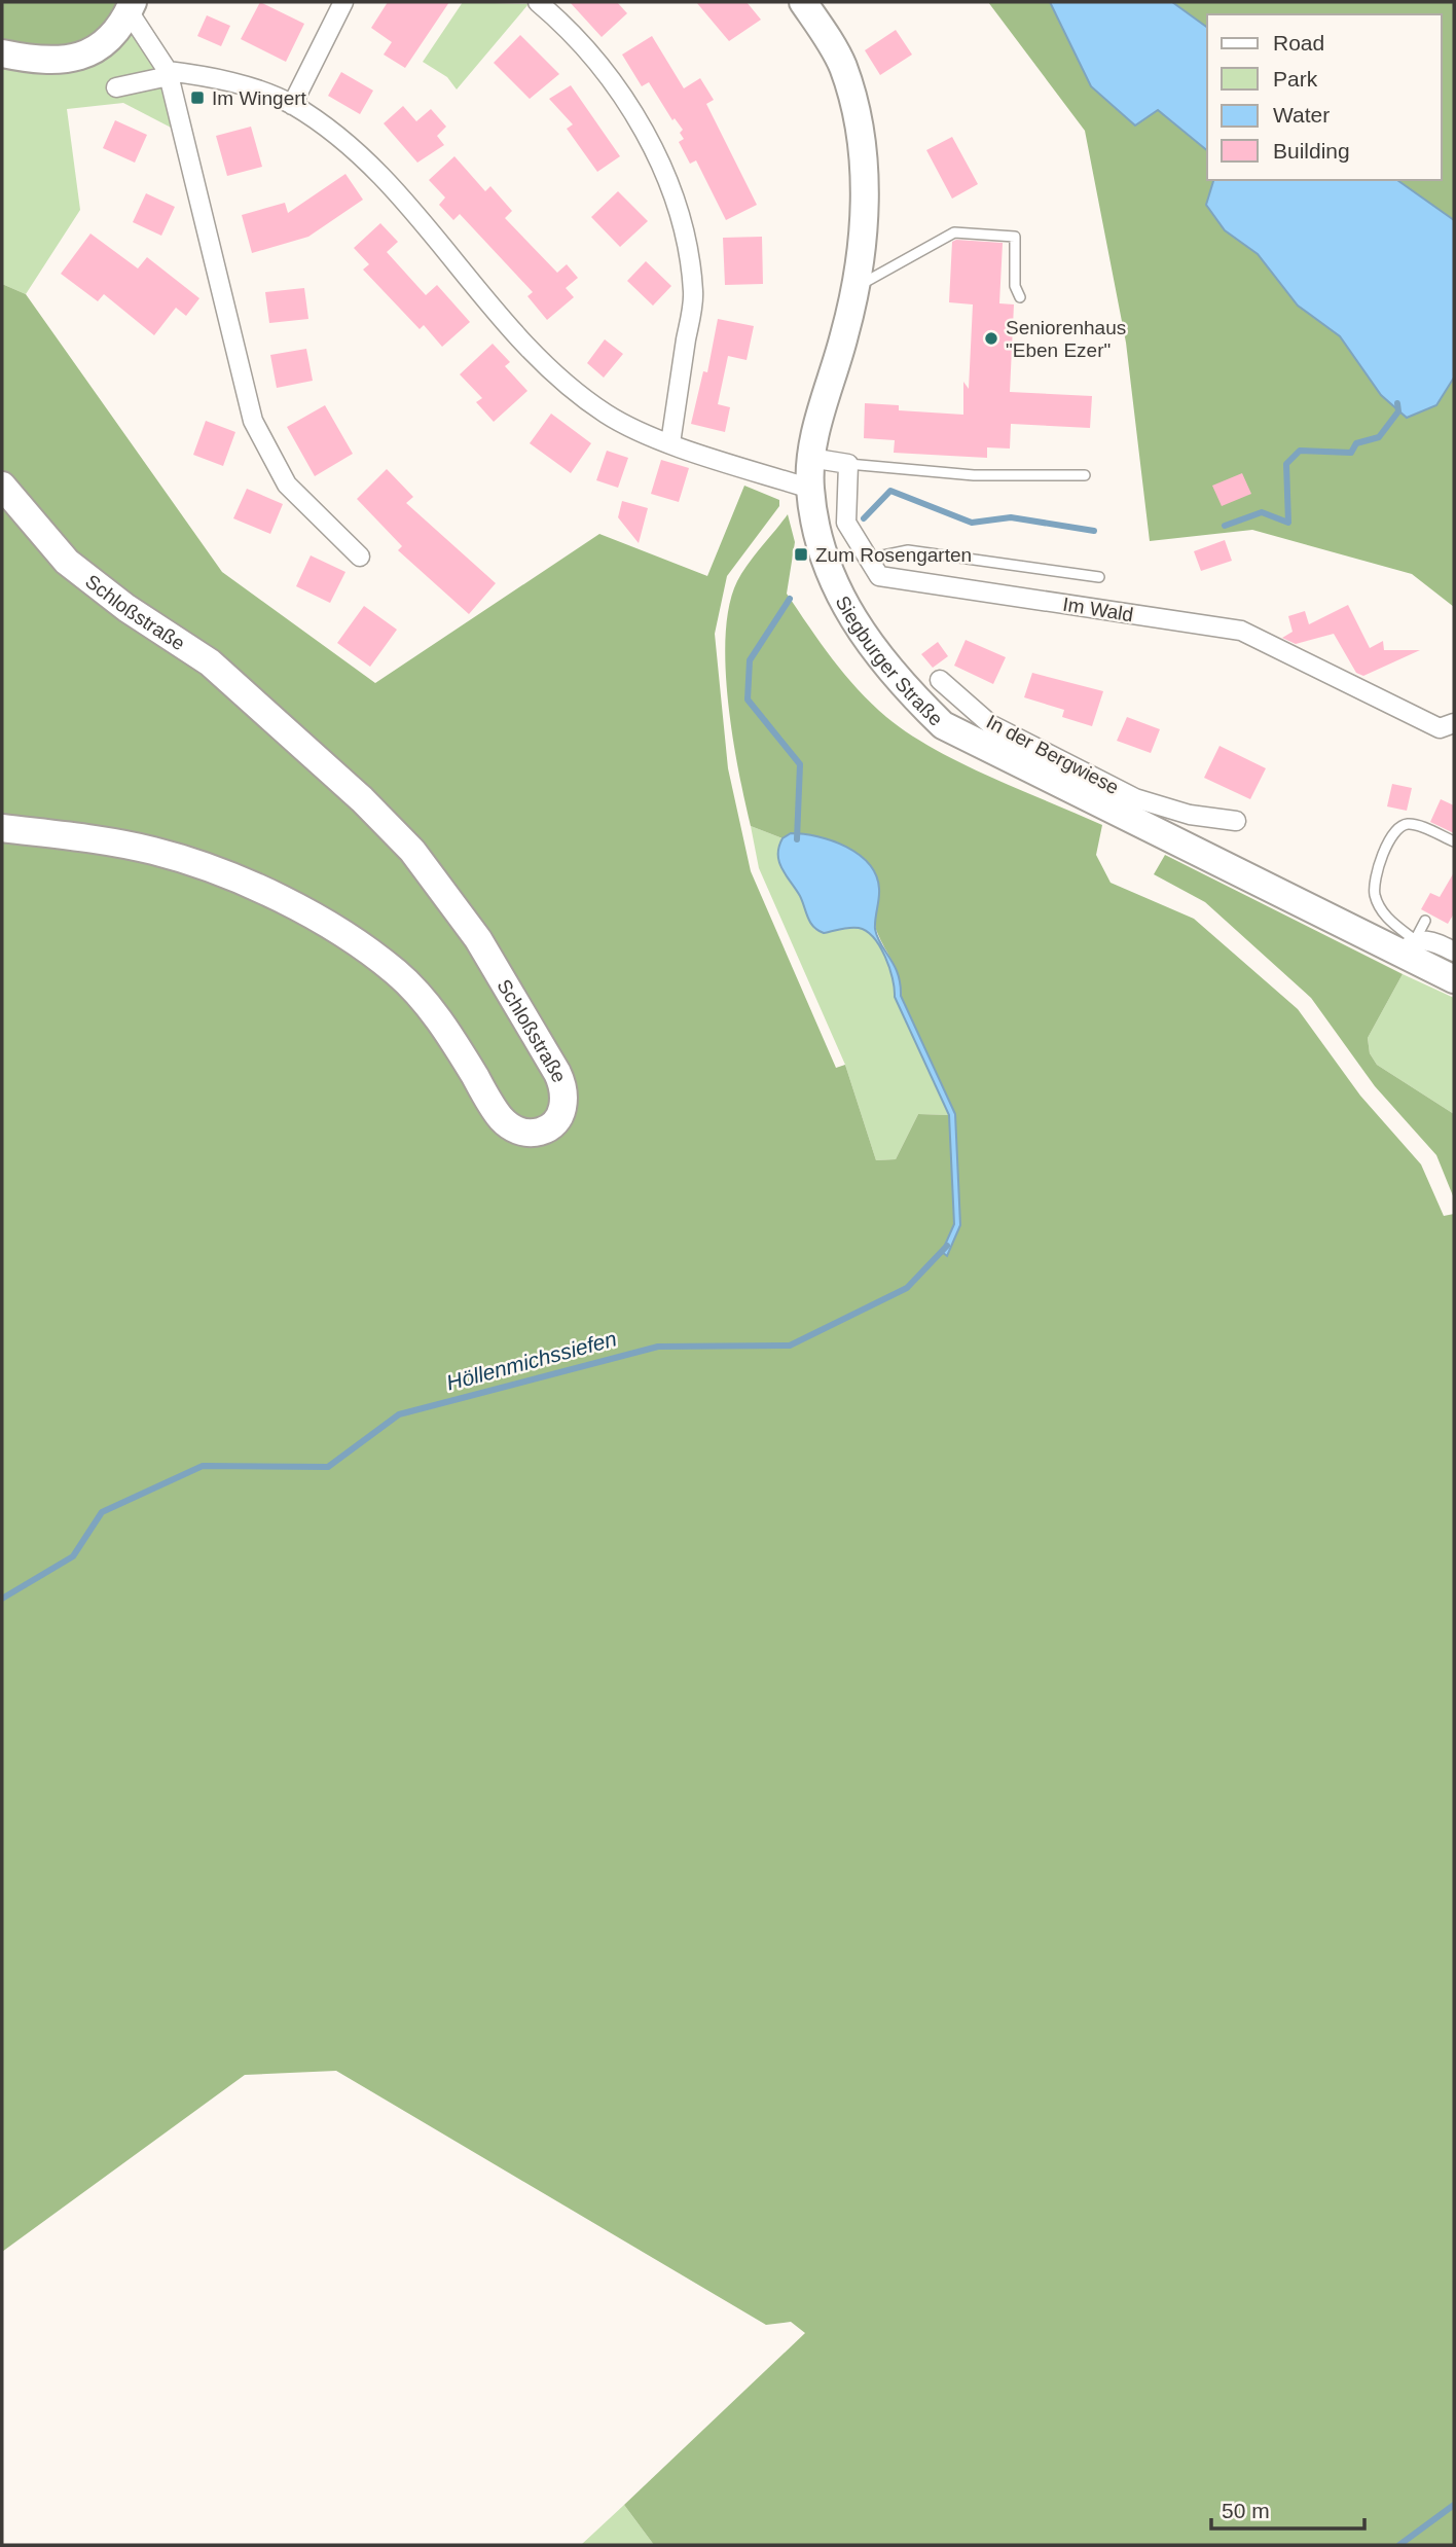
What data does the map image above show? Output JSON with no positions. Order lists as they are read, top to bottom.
{
  "streets": {
    "main road": ["Schloßstraße", "Siegburger Straße"],
    "street": ["Im Wald", "In der Bergwiese"]
  },
  "crossings": [
    ["Siegburger Straße", "In der Bergwiese"]
  ],
  "water": ["Höllenmichssiefen"],
  "places": {
    "transit": ["Im Wingert", "Zum Rosengarten"],
    "other": ["Seniorenhaus \"Eben Ezer\""]
  },
  "legend": [
    "Road",
    "Park",
    "Water",
    "Building"
  ],
  "scale_bar": "50 m"
}
